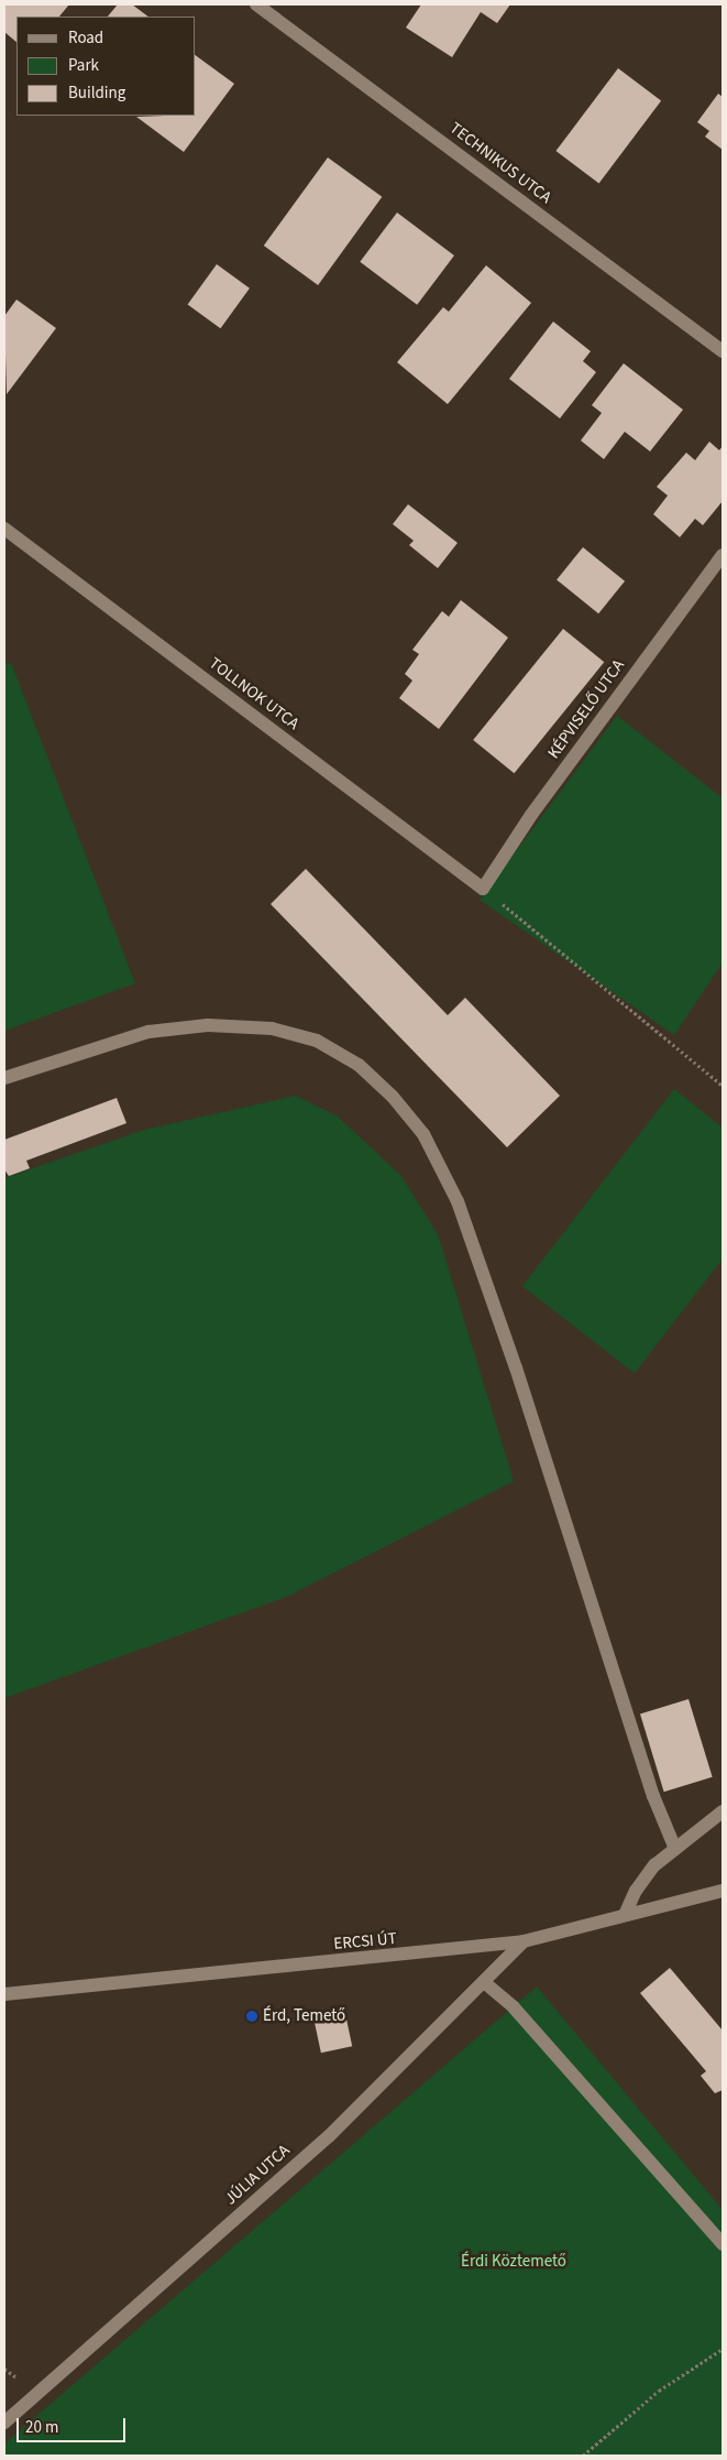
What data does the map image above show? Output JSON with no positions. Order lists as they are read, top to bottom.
{
  "streets": {
    "street": [
      "TECHNIKUS UTCA",
      "TOLLNOK UTCA",
      "KÉPVISELŐ UTCA",
      "ERCSI ÚT",
      "JÚLIA UTCA"
    ]
  },
  "crossings": [
    ["TOLLNOK UTCA", "KÉPVISELŐ UTCA"],
    ["ERCSI ÚT", "JÚLIA UTCA"]
  ],
  "parks": ["Érdi Köztemető"],
  "places": ["Érd, Temető"],
  "legend": ["Road", "Park", "Building"],
  "scale_bar": "20 m"
}
